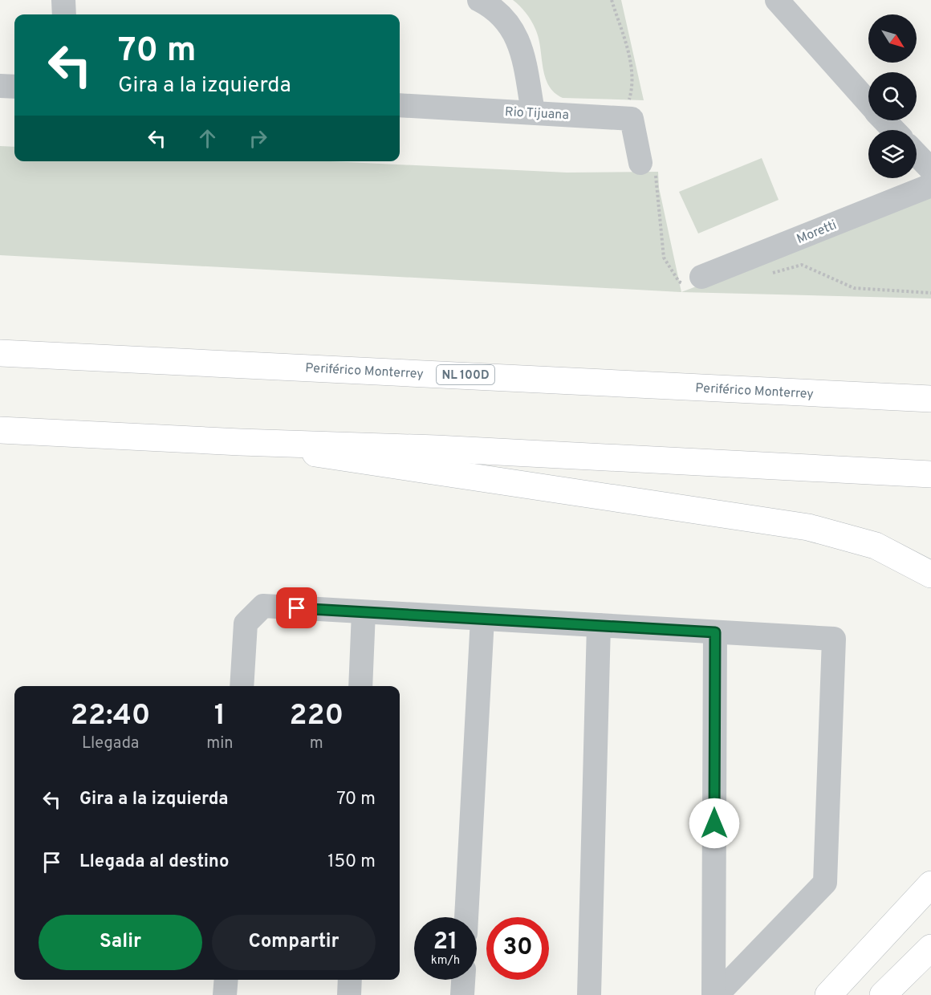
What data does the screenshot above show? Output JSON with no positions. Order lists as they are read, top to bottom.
{
  "streets": {
    "main road": ["Periférico Monterrey", "NL 100D"],
    "street": ["Rio Tijuana", "Moretti"]
  },
  "north": "bottom right",
  "page": {
    "turn": ["70 m", "Gira a la izquierda"],
    "eta": [
      "22:40",
      "Llegada",
      "1",
      "min",
      "220",
      "m"
    ],
    "list": [
      {
        "name": "Gira a la izquierda",
        "value": "70 m"
      },
      {
        "name": "Llegada al destino",
        "value": "150 m"
      }
    ],
    "buttons": ["Salir", "Compartir"],
    "speed": "21 km/h",
    "limit": "30"
  }
}
